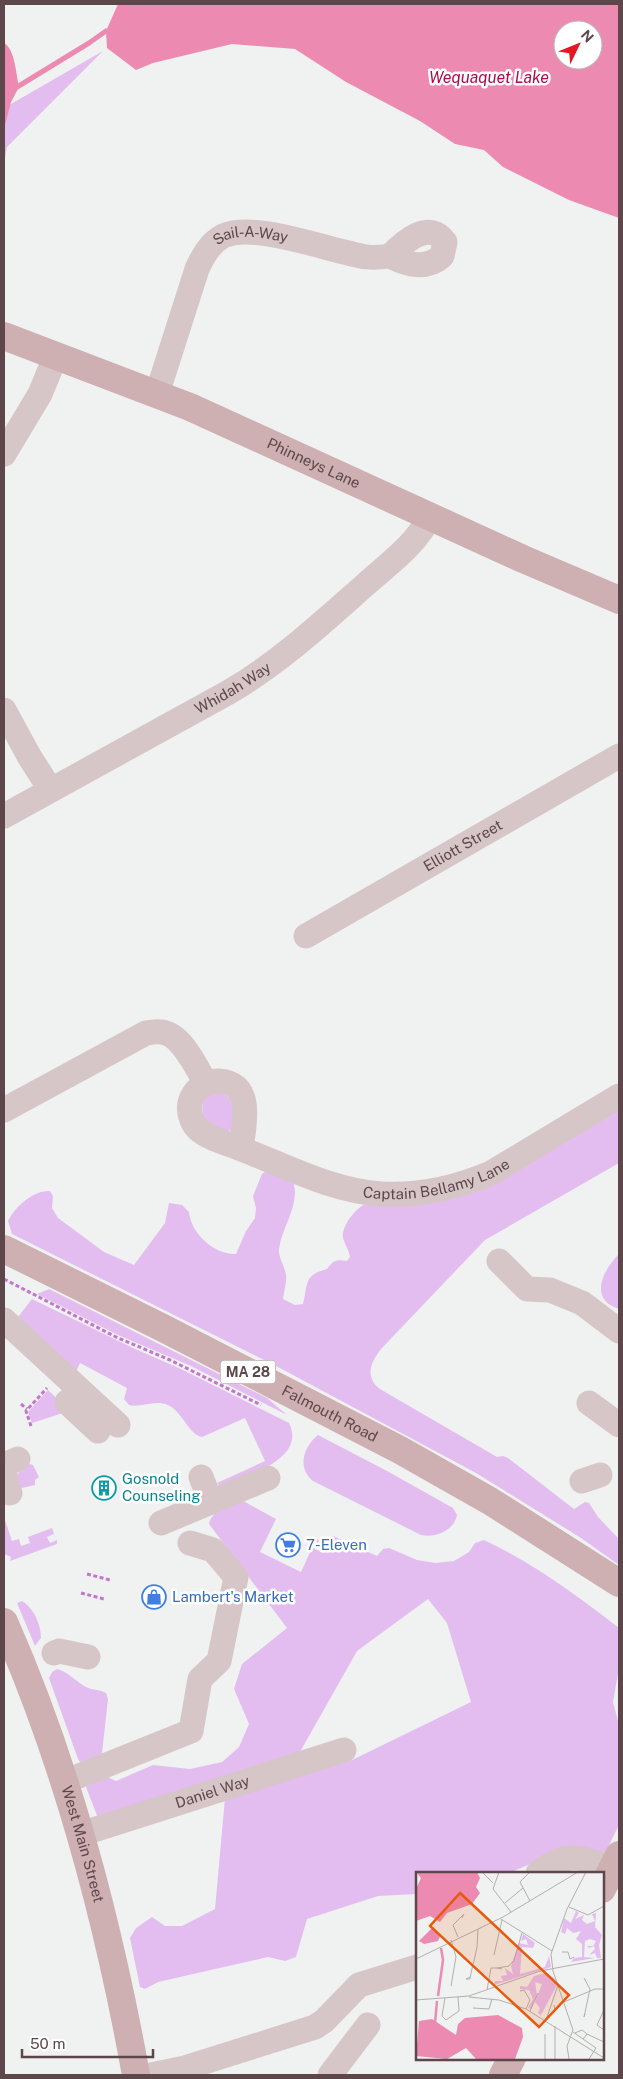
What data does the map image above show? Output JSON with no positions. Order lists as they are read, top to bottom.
{
  "streets": {
    "main road": [
      "Phinneys Lane",
      "MA 28",
      "Falmouth Road",
      "West Main Street"
    ],
    "street": [
      "Sail-A-Way",
      "Whidah Way",
      "Elliott Street",
      "Captain Bellamy Lane",
      "Daniel Way"
    ]
  },
  "crossings": [
    ["Sail-A-Way", "Phinneys Lane"],
    ["Phinneys Lane", "Whidah Way"],
    ["Daniel Way", "West Main Street"]
  ],
  "water": ["Wequaquet Lake"],
  "places": {
    "building": ["Gosnold Counseling"],
    "supermarket": ["7-Eleven"],
    "shop": ["Lambert's Market"]
  },
  "scale_bar": "50 m",
  "north": "top right"
}
